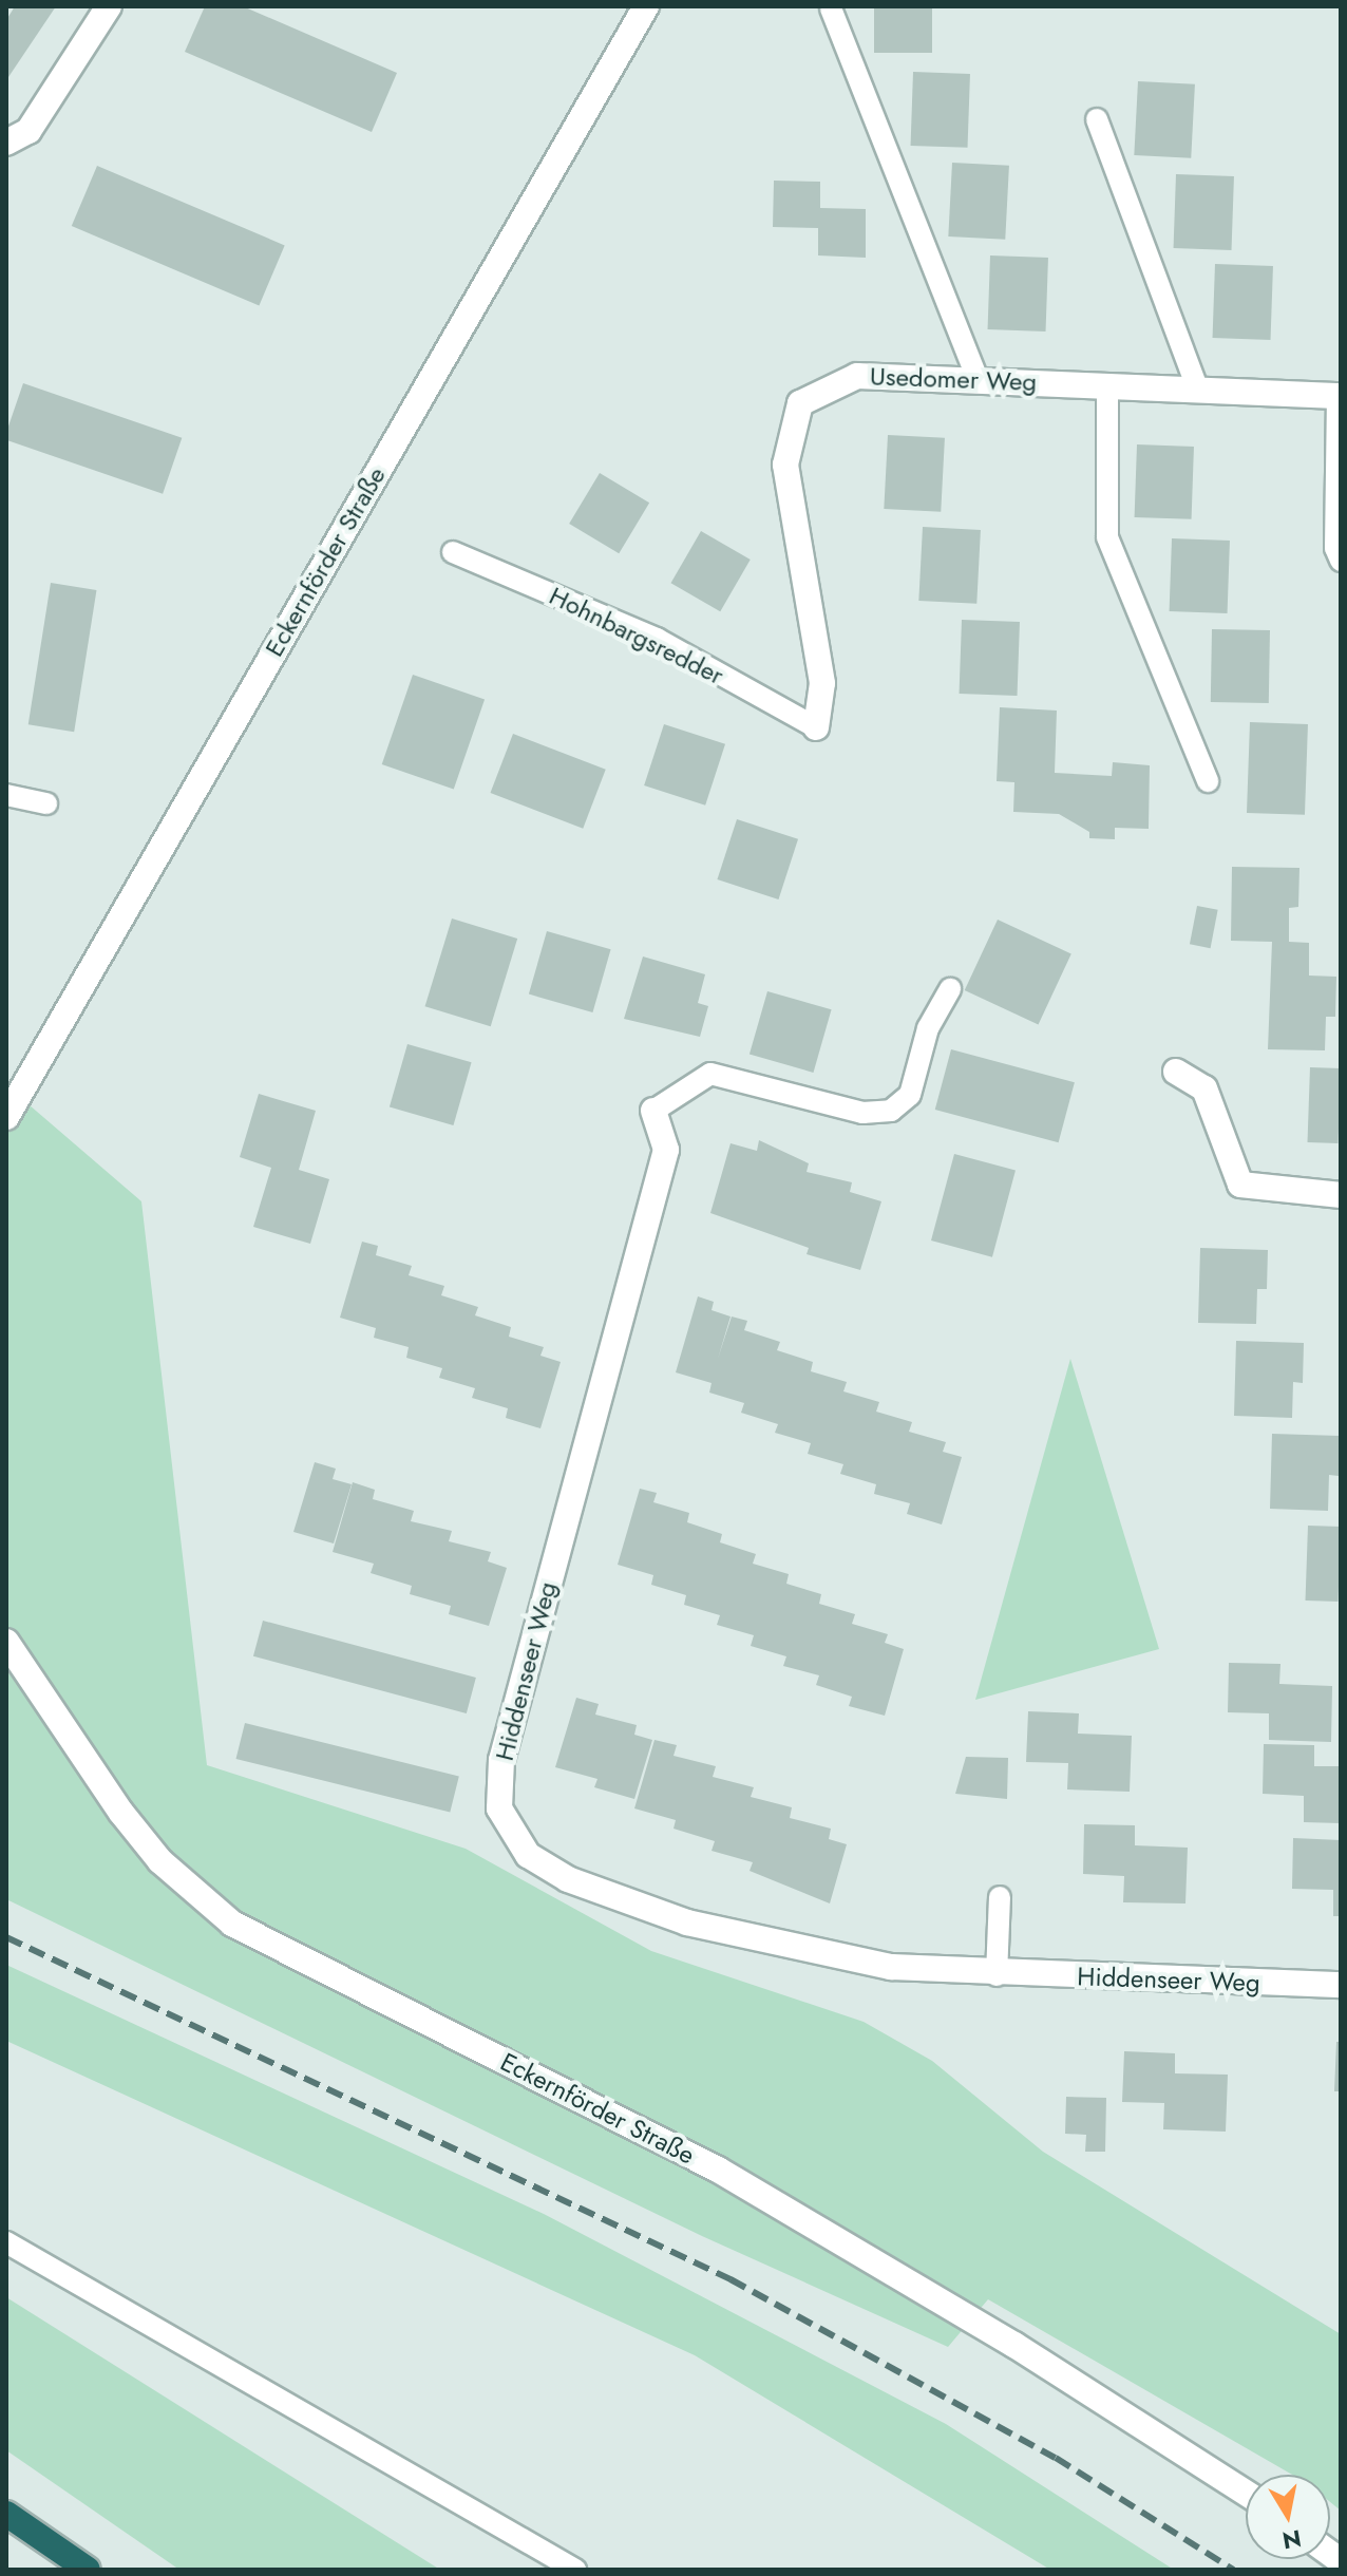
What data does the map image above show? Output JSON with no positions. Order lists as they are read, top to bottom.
{
  "streets": {
    "street": ["Usedomer Weg", "Eckernförder Straße", "Hiddenseer Weg"],
    "lane": ["Hohnbargsredder"]
  },
  "crossings": [
    ["Usedomer Weg", "Hohnbargsredder"]
  ],
  "north": "bottom"
}
